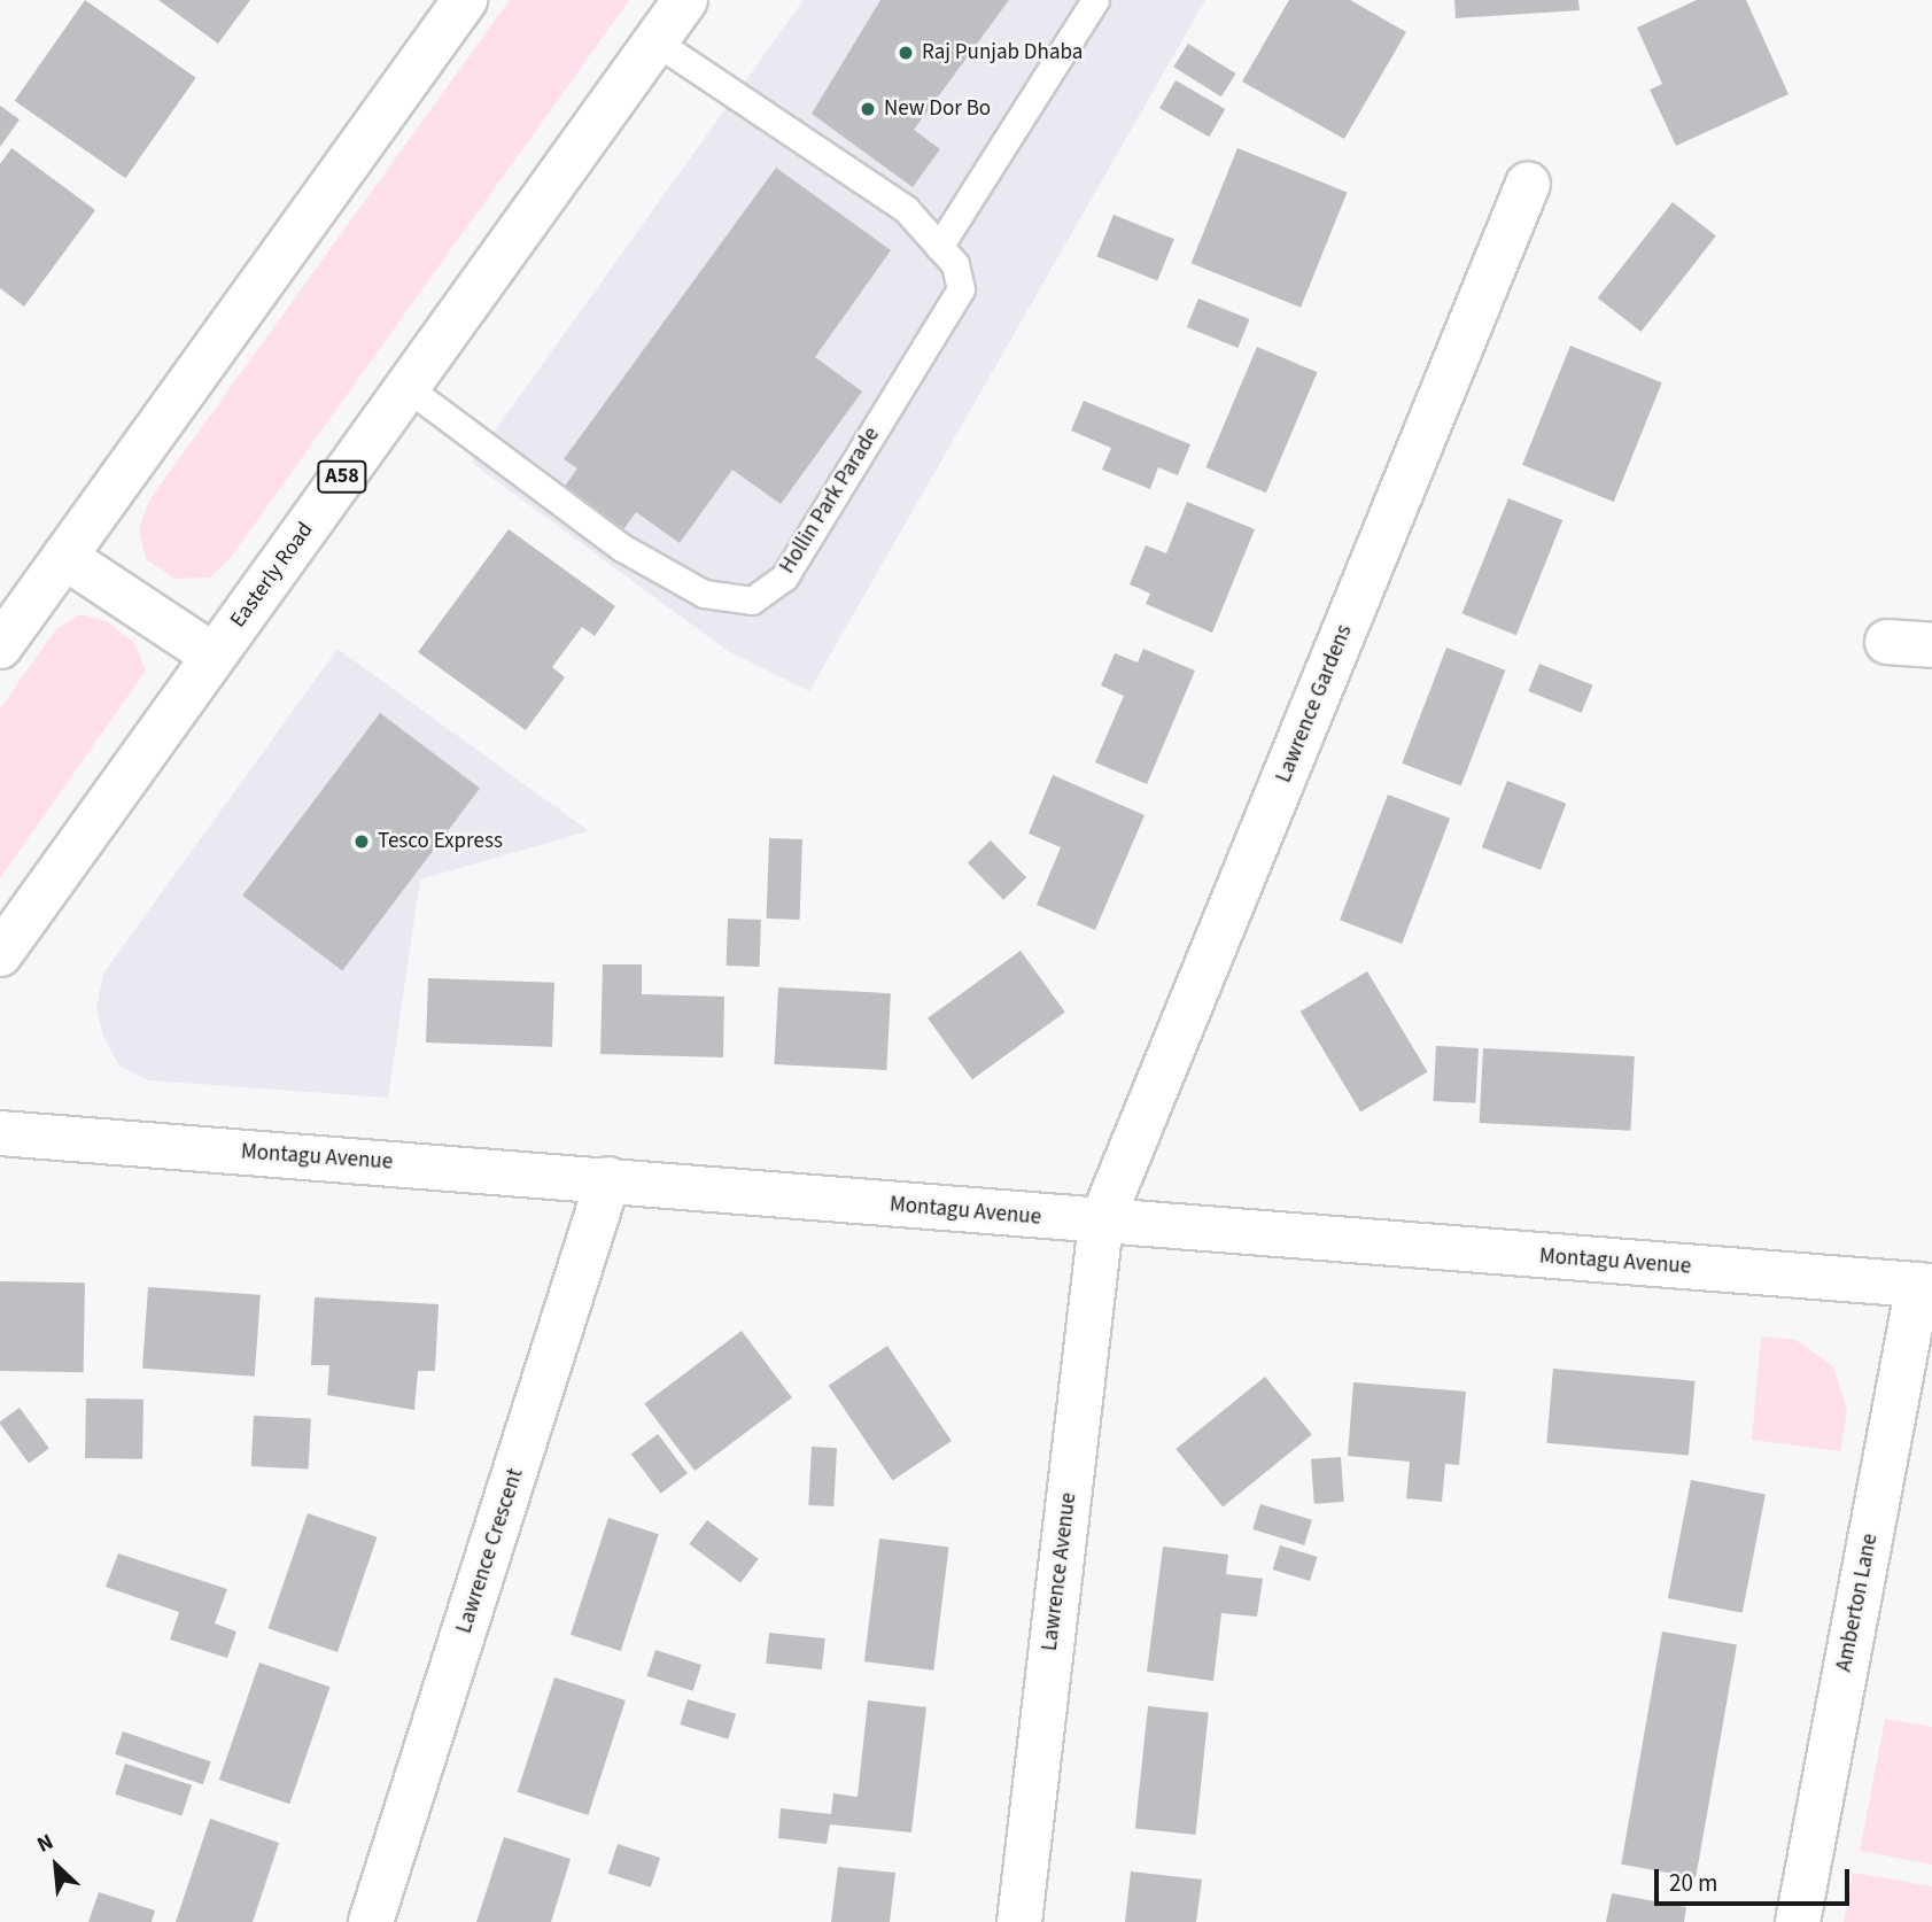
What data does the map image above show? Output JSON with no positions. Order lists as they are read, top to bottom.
{
  "streets": {
    "street": [
      "A58",
      "Easterly Road",
      "Lawrence Gardens",
      "Montagu Avenue",
      "Lawrence Crescent",
      "Lawrence Avenue",
      "Amberton Lane"
    ],
    "lane": ["Hollin Park Parade"]
  },
  "crossings": [
    ["Hollin Park Parade", "Easterly Road"],
    ["Lawrence Gardens", "Montagu Avenue"],
    ["Lawrence Gardens", "Lawrence Avenue"],
    ["Montagu Avenue", "Lawrence Crescent"],
    ["Montagu Avenue", "Lawrence Avenue"],
    ["Montagu Avenue", "Amberton Lane"]
  ],
  "places": ["Raj Punjab Dhaba", "New Dor Bo", "Tesco Express"],
  "scale_bar": "20 m",
  "north": "top left"
}
